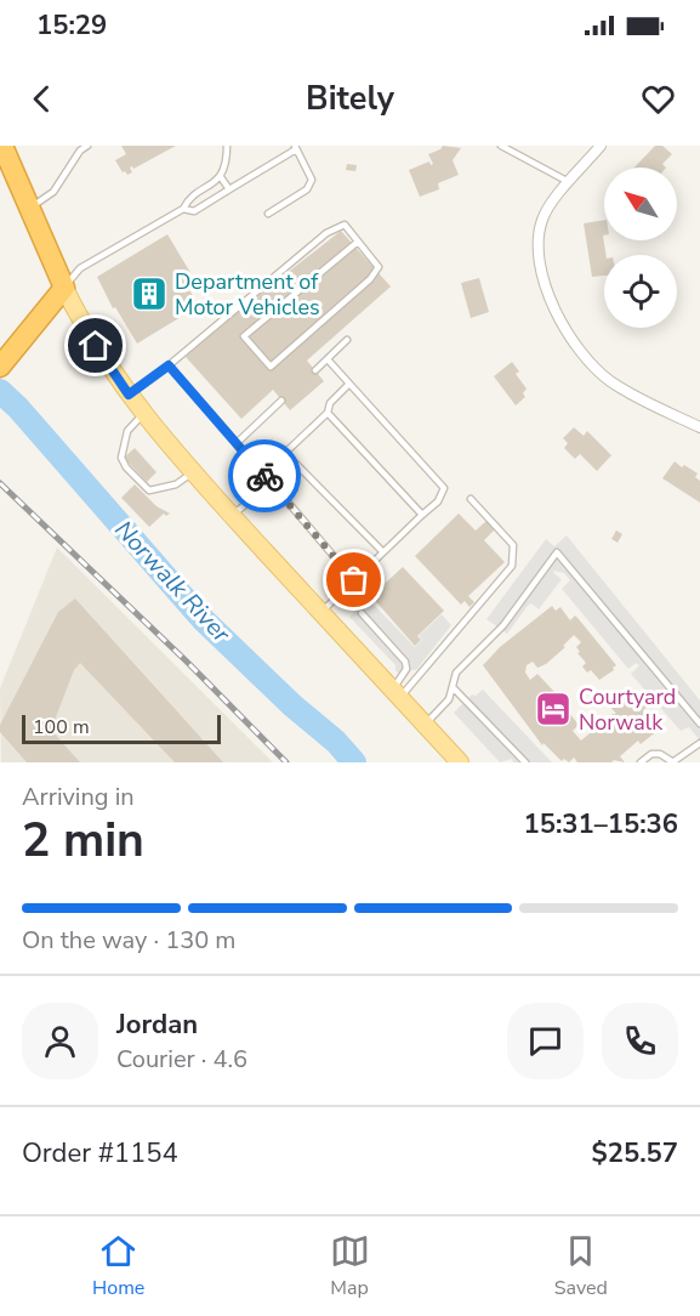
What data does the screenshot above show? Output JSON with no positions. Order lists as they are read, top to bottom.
{
  "water": ["Norwalk River"],
  "places": {
    "building": ["Department of Motor Vehicles"],
    "hotel": ["Courtyard Norwalk"]
  },
  "scale_bar": "100 m",
  "north": "top left",
  "page": {
    "status": "15:29",
    "header": "Bitely",
    "scale": "100 m",
    "heading": ["2 min", "Arriving in", "15:31–15:36"],
    "panel": [
      "Jordan",
      "Courier · 4.6",
      "Order #1154",
      "$25.57"
    ],
    "bar": "On the way · 130 m",
    "tabs": ["Home", "Map", "Saved"]
  }
}
